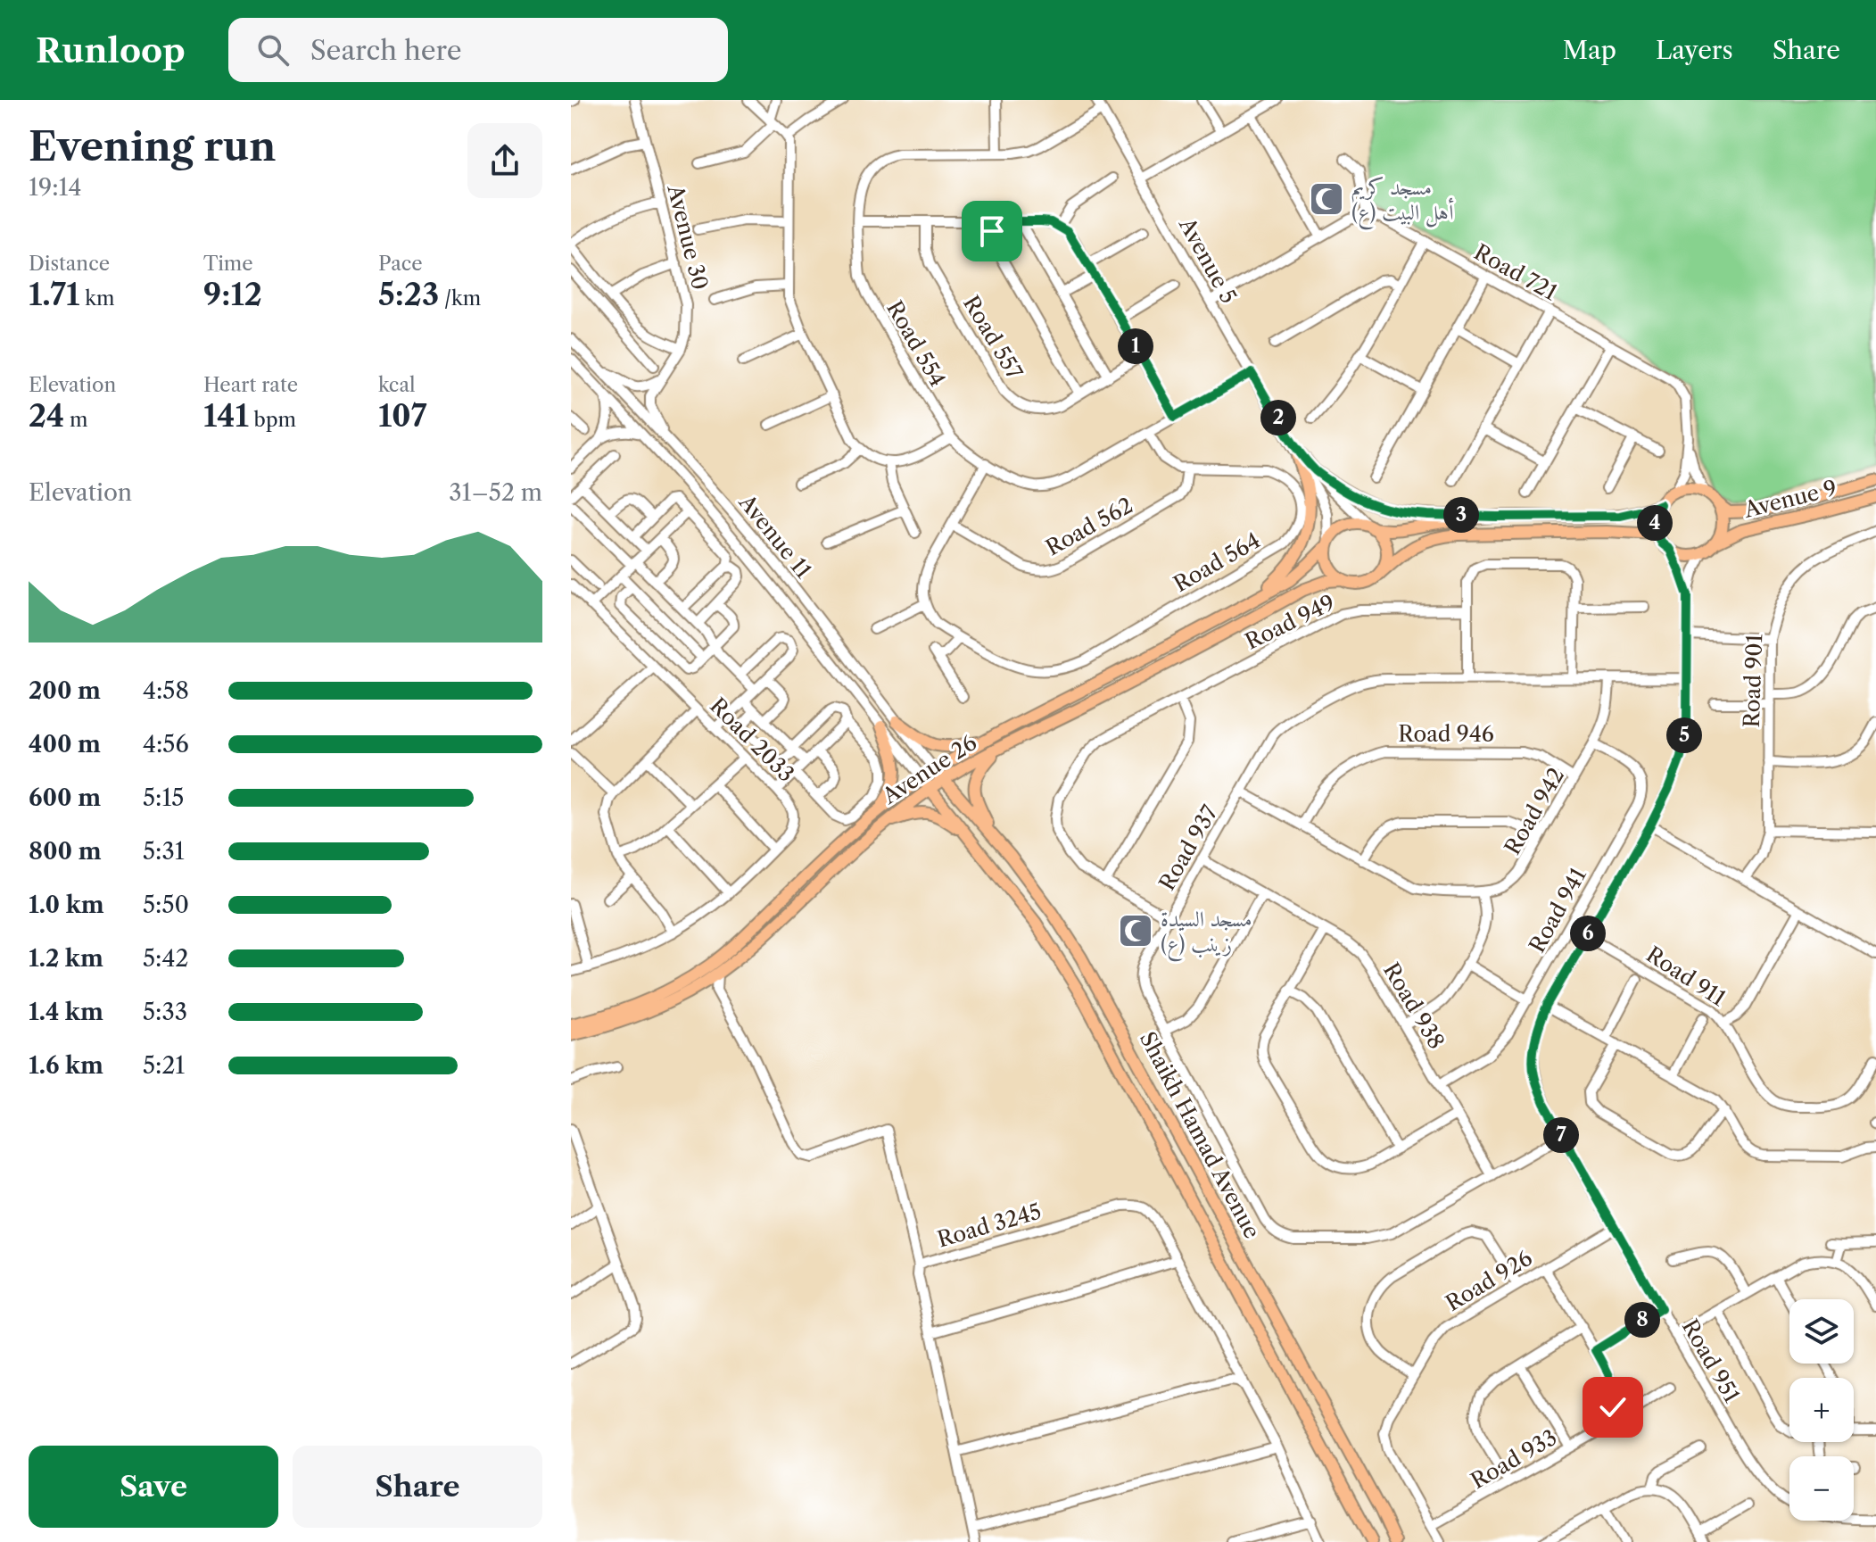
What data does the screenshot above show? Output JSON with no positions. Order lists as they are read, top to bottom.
{
  "streets": {
    "main road": ["Avenue 9", "Avenue 26", "Shaikh Hamad Avenue"],
    "street": [
      "Avenue 30",
      "Avenue 5",
      "Road 721",
      "Road 557",
      "Road 554",
      "Road 562",
      "Avenue 11",
      "Road 564",
      "Road 949",
      "Road 901",
      "Road 946",
      "Road 2033",
      "Road 942",
      "Road 937",
      "Road 941",
      "Road 911",
      "Road 938",
      "Road 3245",
      "Road 926",
      "Road 951",
      "Road 933"
    ]
  },
  "crossings": [
    ["Avenue 30", "Avenue 11"],
    ["Avenue 5", "Road 554"],
    ["Avenue 5", "Avenue 26"],
    ["Road 721", "Avenue 9"],
    ["Road 721", "Road 951"],
    ["Avenue 9", "Road 951"],
    ["Road 562", "Road 564"],
    ["Avenue 11", "Avenue 26"],
    ["Avenue 11", "Shaikh Hamad Avenue"],
    ["Road 949", "Road 937"],
    ["Road 946", "Road 942"],
    ["Avenue 26", "Shaikh Hamad Avenue"],
    ["Road 942", "Road 937"],
    ["Road 942", "Road 941"],
    ["Road 937", "Road 938"],
    ["Road 937", "Road 951"],
    ["Road 941", "Road 938"],
    ["Road 911", "Road 951"],
    ["Road 926", "Road 951"],
    ["Road 926", "Road 933"]
  ],
  "places": {
    "mosque": ["مسجد كريم أهل البيت (ع)", "مسجد السيدة زينب (ع)"]
  },
  "page": {
    "header": "Runloop",
    "search": "Search here",
    "nav": ["Map", "Layers", "Share"],
    "heading": ["Evening run", "19:14"],
    "stats": [
      ["Distance", "1.71 km"],
      ["Time", "9:12"],
      ["Pace", "5:23 /km"],
      ["Elevation", "24 m"],
      ["Heart rate", "141 bpm"],
      ["kcal", "107"]
    ],
    "pins": [
      "1",
      "2",
      "3",
      "4",
      "5",
      "6",
      "7",
      "8"
    ],
    "chart": ["Elevation", "31–52 m"],
    "list": [
      {
        "name": "200 m",
        "note": "4:58"
      },
      {
        "name": "400 m",
        "note": "4:56"
      },
      {
        "name": "600 m",
        "note": "5:15"
      },
      {
        "name": "800 m",
        "note": "5:31"
      },
      {
        "name": "1.0 km",
        "note": "5:50"
      },
      {
        "name": "1.2 km",
        "note": "5:42"
      },
      {
        "name": "1.4 km",
        "note": "5:33"
      },
      {
        "name": "1.6 km",
        "note": "5:21"
      }
    ],
    "map_buttons": ["+", "−"],
    "buttons": ["Save", "Share"]
  }
}
